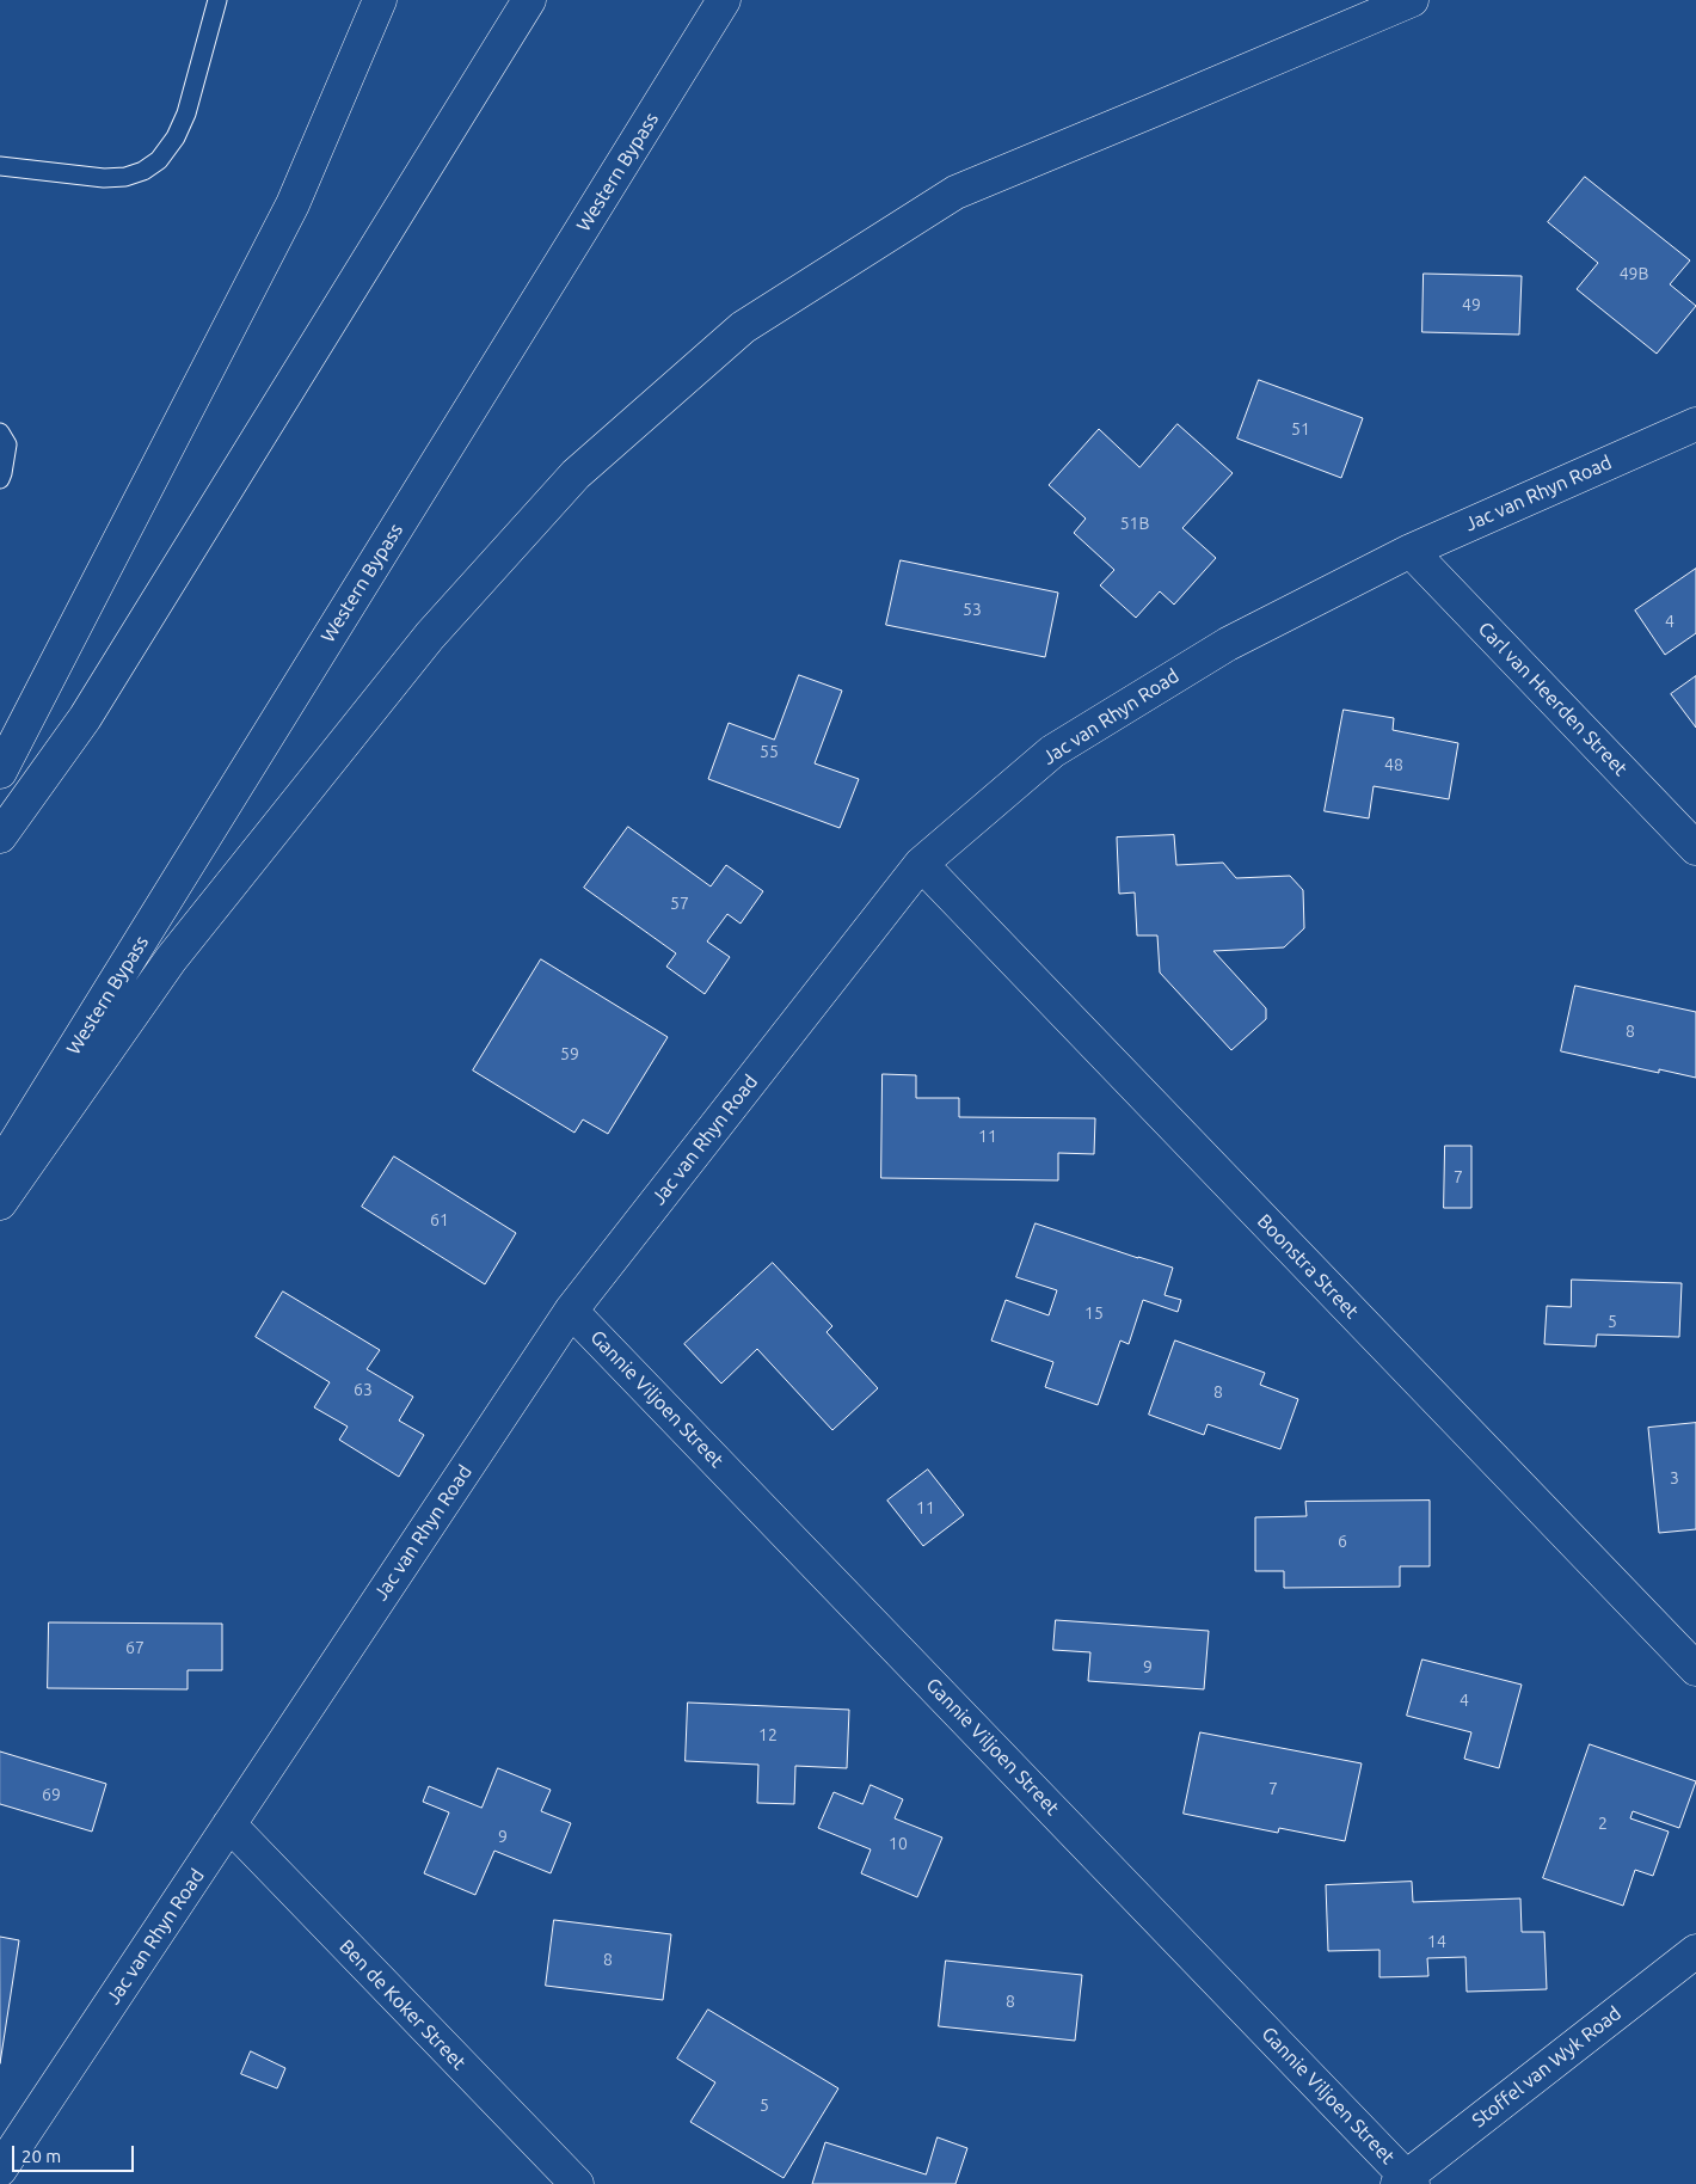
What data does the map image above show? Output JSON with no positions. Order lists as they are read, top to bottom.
{
  "streets": {
    "main road": [
      "Western Bypass",
      "Jac van Rhyn Road",
      "Carl van Heerden Street",
      "Boonstra Street",
      "Gannie Viljoen Street",
      "Ben de Koker Street",
      "Stoffel van Wyk Road"
    ]
  },
  "crossings": [
    ["Jac van Rhyn Road", "Carl van Heerden Street"],
    ["Jac van Rhyn Road", "Boonstra Street"],
    ["Jac van Rhyn Road", "Gannie Viljoen Street"],
    ["Jac van Rhyn Road", "Ben de Koker Street"],
    ["Gannie Viljoen Street", "Stoffel van Wyk Road"]
  ],
  "house_numbers": [
    "49B",
    "49",
    "51",
    "51B",
    "53",
    "4",
    "55",
    "48",
    "57",
    "8",
    "59",
    "11",
    "7",
    "61",
    "15",
    "5",
    "63",
    "8",
    "3",
    "11",
    "6",
    "67",
    "9",
    "4",
    "12",
    "7",
    "69",
    "2",
    "9",
    "10",
    "14",
    "8",
    "8",
    "5"
  ],
  "scale_bar": "20 m"
}
